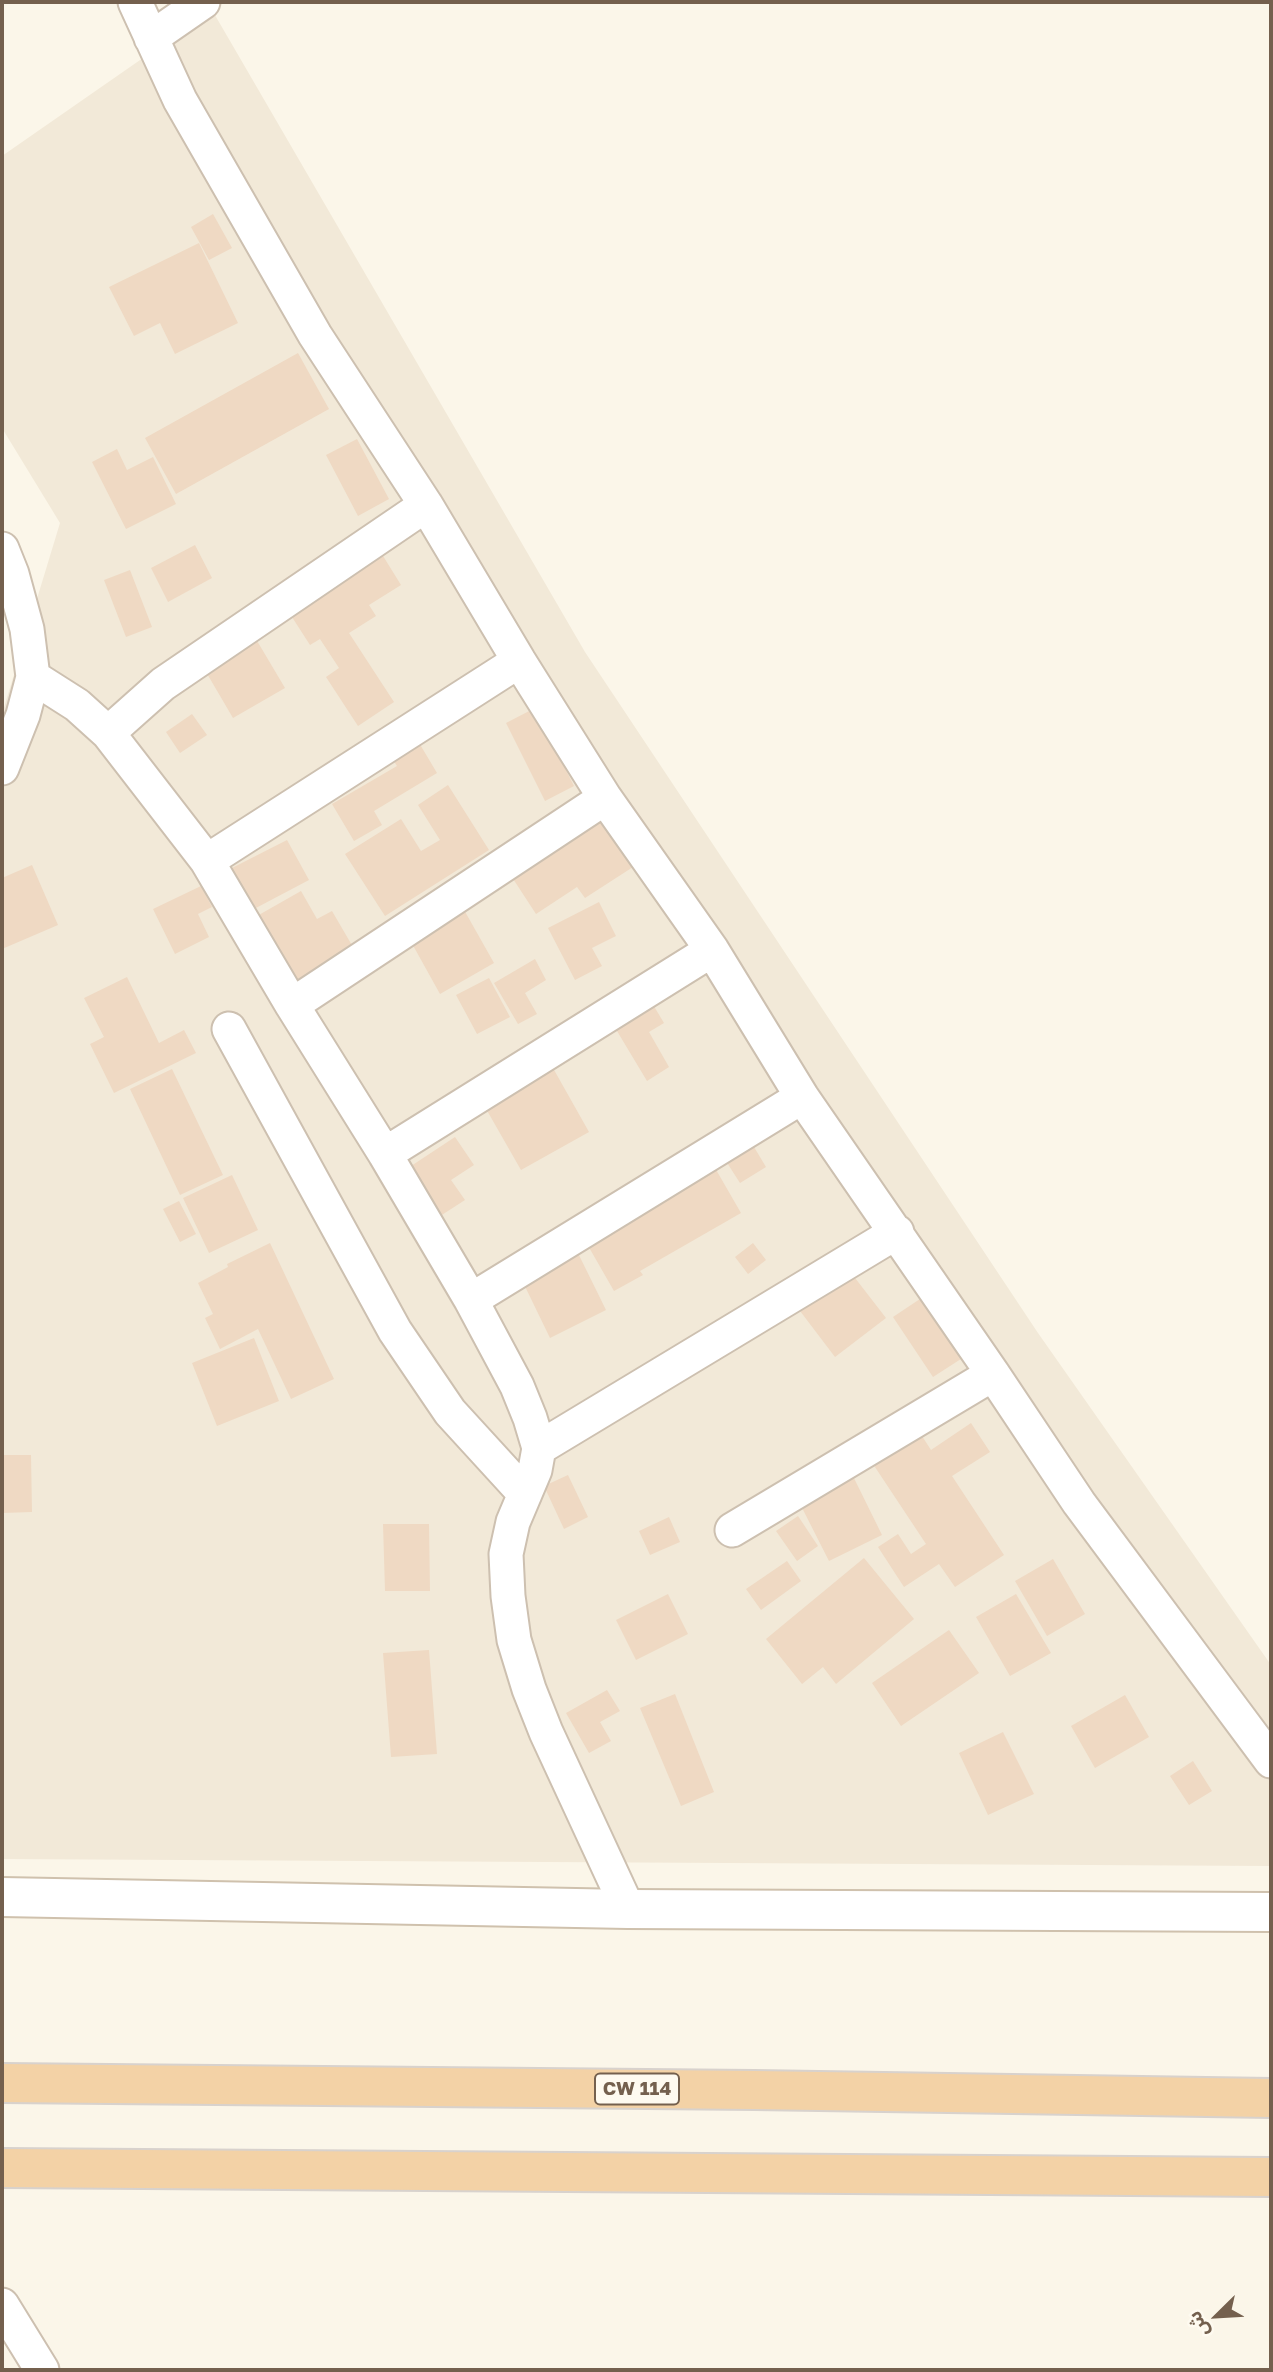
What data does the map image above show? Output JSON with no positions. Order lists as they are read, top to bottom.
{
  "streets": {
    "highway": ["CW 114"]
  },
  "north": "bottom left"
}
